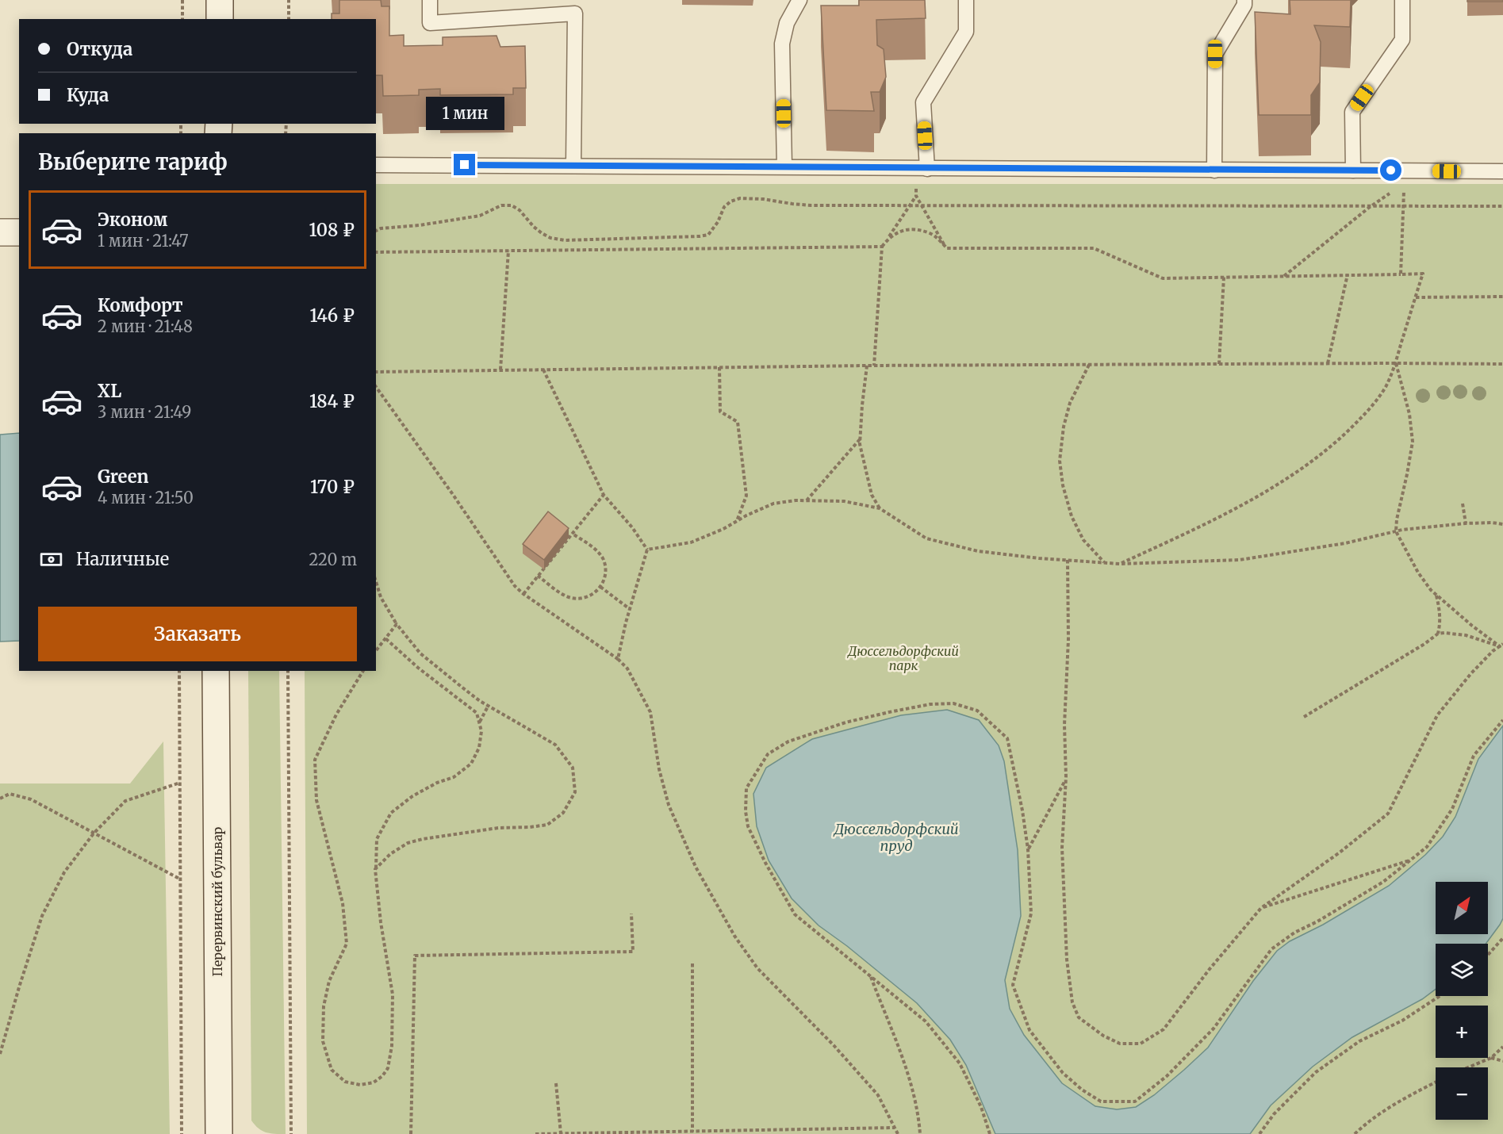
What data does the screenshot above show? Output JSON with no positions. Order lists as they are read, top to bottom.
{
  "streets": {
    "street": ["Перервинский бульвар"]
  },
  "water": ["Дюссельдорфский пруд"],
  "parks": ["Дюссельдорфский парк"],
  "north": "top right",
  "page": {
    "banner": ["Откуда", "Куда"],
    "bubble": "1 мин",
    "heading": "Выберите тариф",
    "list": [
      {
        "name": "Эконом",
        "note": "1 мин · 21:47",
        "value": "108 ₽"
      },
      {
        "name": "Комфорт",
        "note": "2 мин · 21:48",
        "value": "146 ₽"
      },
      {
        "name": "XL",
        "note": "3 мин · 21:49",
        "value": "184 ₽"
      },
      {
        "name": "Green",
        "note": "4 мин · 21:50",
        "value": "170 ₽"
      }
    ],
    "pay": ["Наличные", "220 m"],
    "buttons": "Заказать",
    "map_buttons": ["+", "−"]
  }
}
